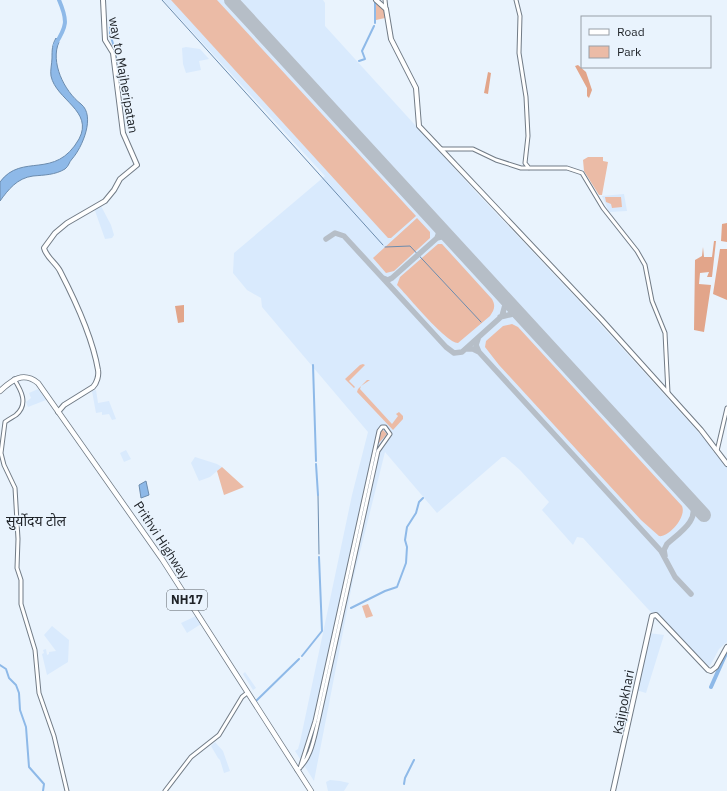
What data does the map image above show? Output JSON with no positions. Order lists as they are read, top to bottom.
{
  "streets": {
    "highway": ["Prithvi Highway", "NH17"],
    "main road": ["way to Majheripatan", "Kajipokhari"]
  },
  "crossings": [
    ["way to Majheripatan", "Prithvi Highway"]
  ],
  "districts": ["सुर्योदय टोल"],
  "legend": ["Road", "Park"]
}
